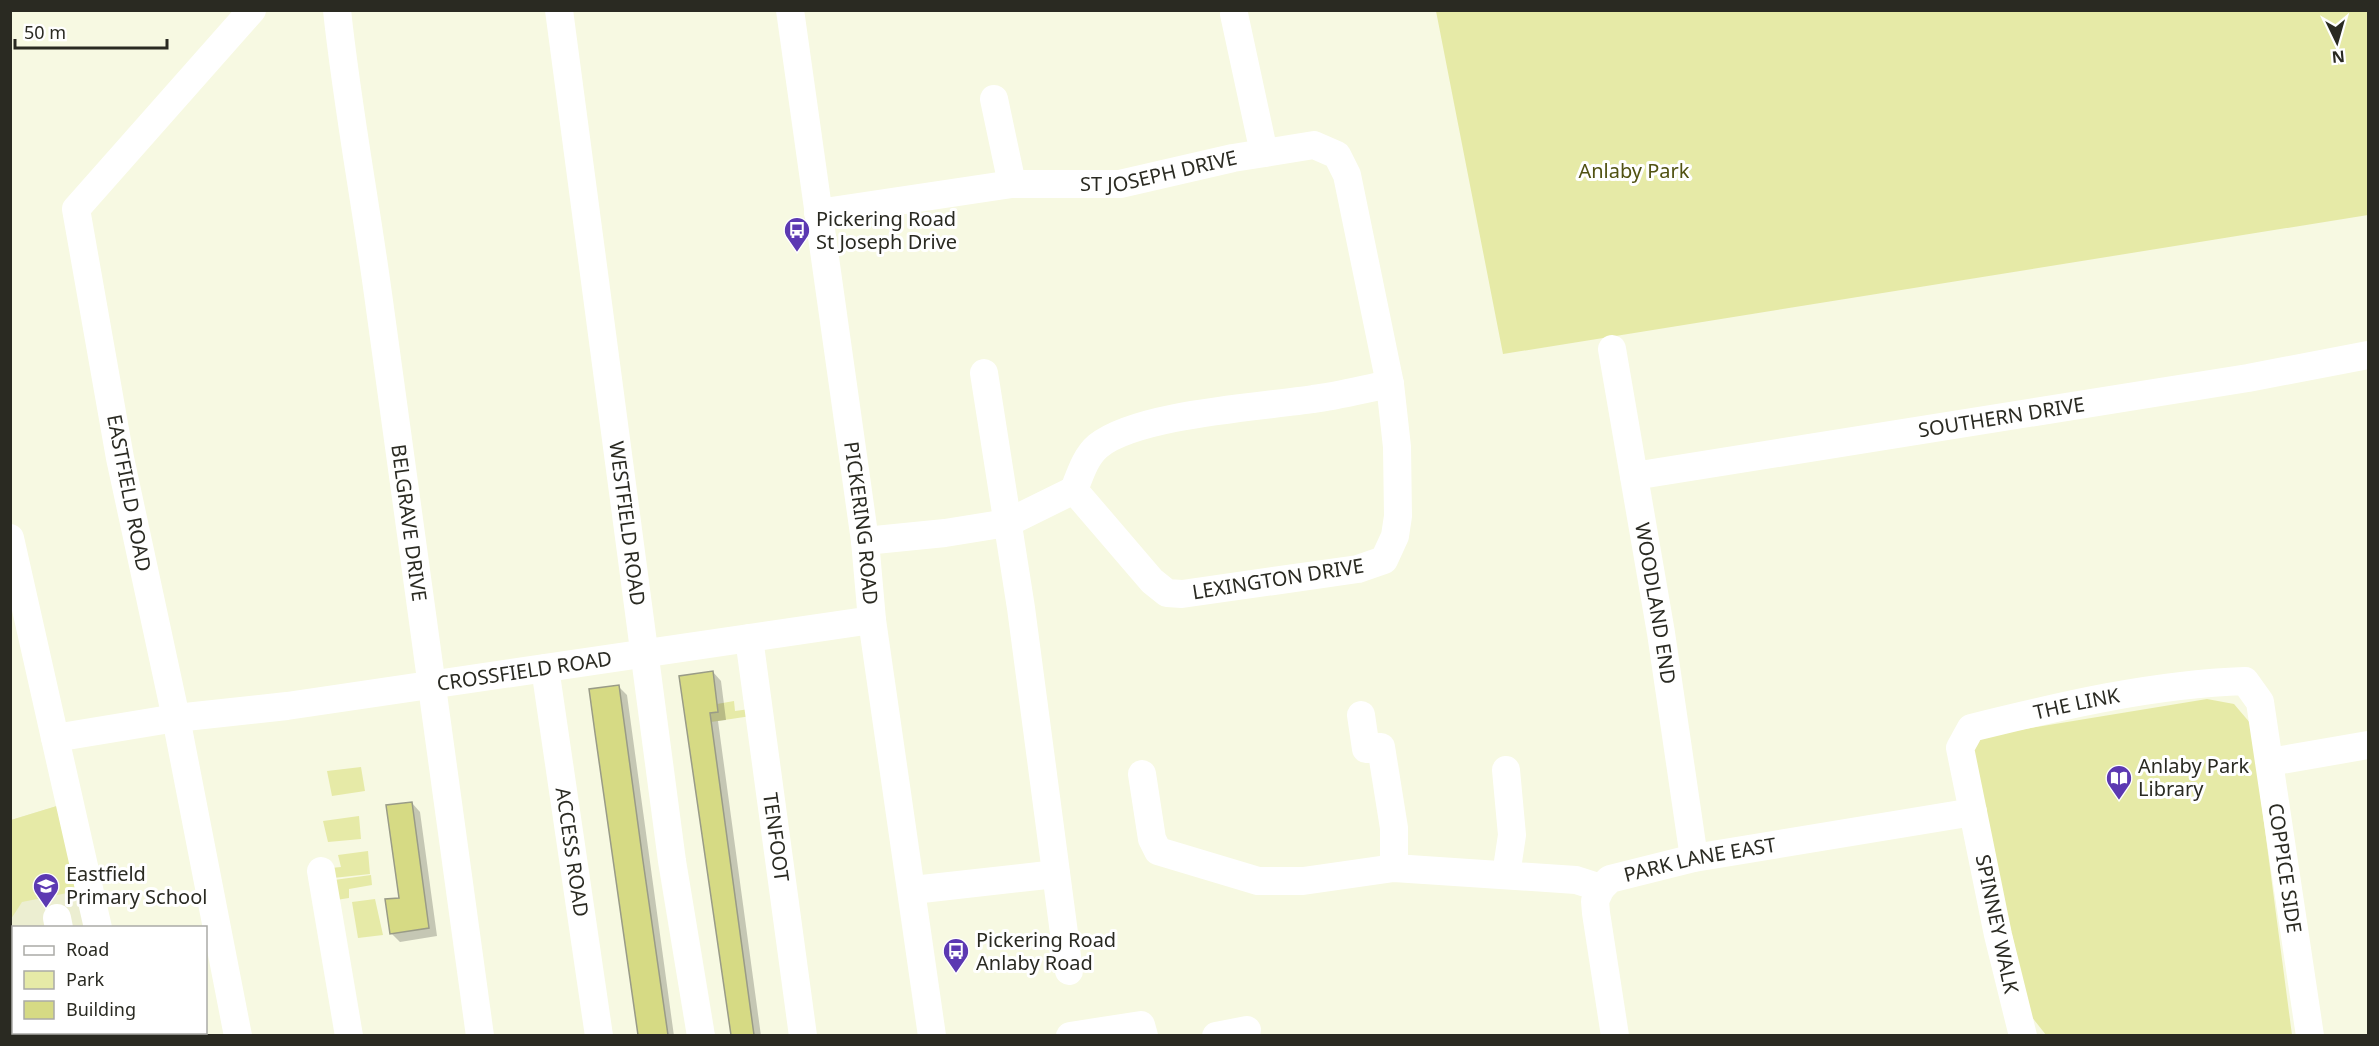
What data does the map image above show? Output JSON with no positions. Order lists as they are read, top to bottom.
{
  "streets": {
    "street": [
      "ST JOSEPH DRIVE",
      "SOUTHERN DRIVE",
      "EASTFIELD ROAD",
      "BELGRAVE DRIVE",
      "WESTFIELD ROAD",
      "PICKERING ROAD",
      "LEXINGTON DRIVE",
      "WOODLAND END",
      "CROSSFIELD ROAD",
      "THE LINK",
      "TENFOOT",
      "ACCESS ROAD",
      "PARK LANE EAST",
      "COPPICE SIDE",
      "SPINNEY WALK"
    ]
  },
  "crossings": [
    ["ST JOSEPH DRIVE", "PICKERING ROAD"],
    ["ST JOSEPH DRIVE", "LEXINGTON DRIVE"],
    ["SOUTHERN DRIVE", "WOODLAND END"],
    ["EASTFIELD ROAD", "CROSSFIELD ROAD"],
    ["BELGRAVE DRIVE", "CROSSFIELD ROAD"],
    ["WESTFIELD ROAD", "CROSSFIELD ROAD"],
    ["PICKERING ROAD", "CROSSFIELD ROAD"],
    ["WOODLAND END", "PARK LANE EAST"],
    ["CROSSFIELD ROAD", "TENFOOT"],
    ["CROSSFIELD ROAD", "ACCESS ROAD"],
    ["THE LINK", "PARK LANE EAST"],
    ["THE LINK", "COPPICE SIDE"],
    ["THE LINK", "SPINNEY WALK"],
    ["PARK LANE EAST", "SPINNEY WALK"]
  ],
  "parks": ["Anlaby Park"],
  "places": {
    "bus stop": ["Pickering Road St Joseph Drive", "Pickering Road Anlaby Road"],
    "library": ["Anlaby Park Library"],
    "school or university": ["Eastfield Primary School"]
  },
  "legend": ["Road", "Park", "Building"],
  "scale_bar": "50 m",
  "north": "bottom"
}
